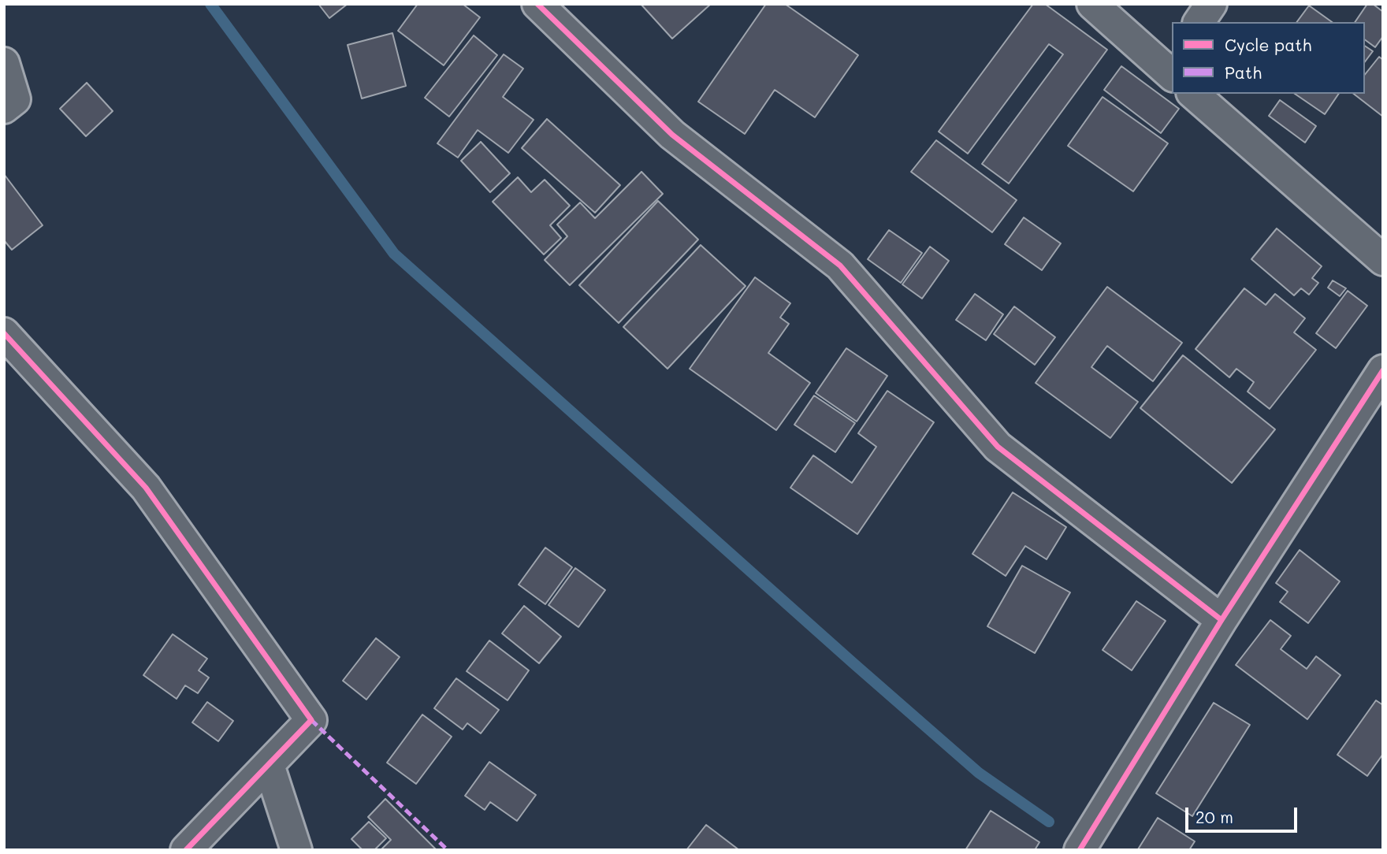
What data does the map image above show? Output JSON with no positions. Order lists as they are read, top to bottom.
{
  "legend": ["Cycle path", "Path"],
  "scale_bar": "20 m"
}
